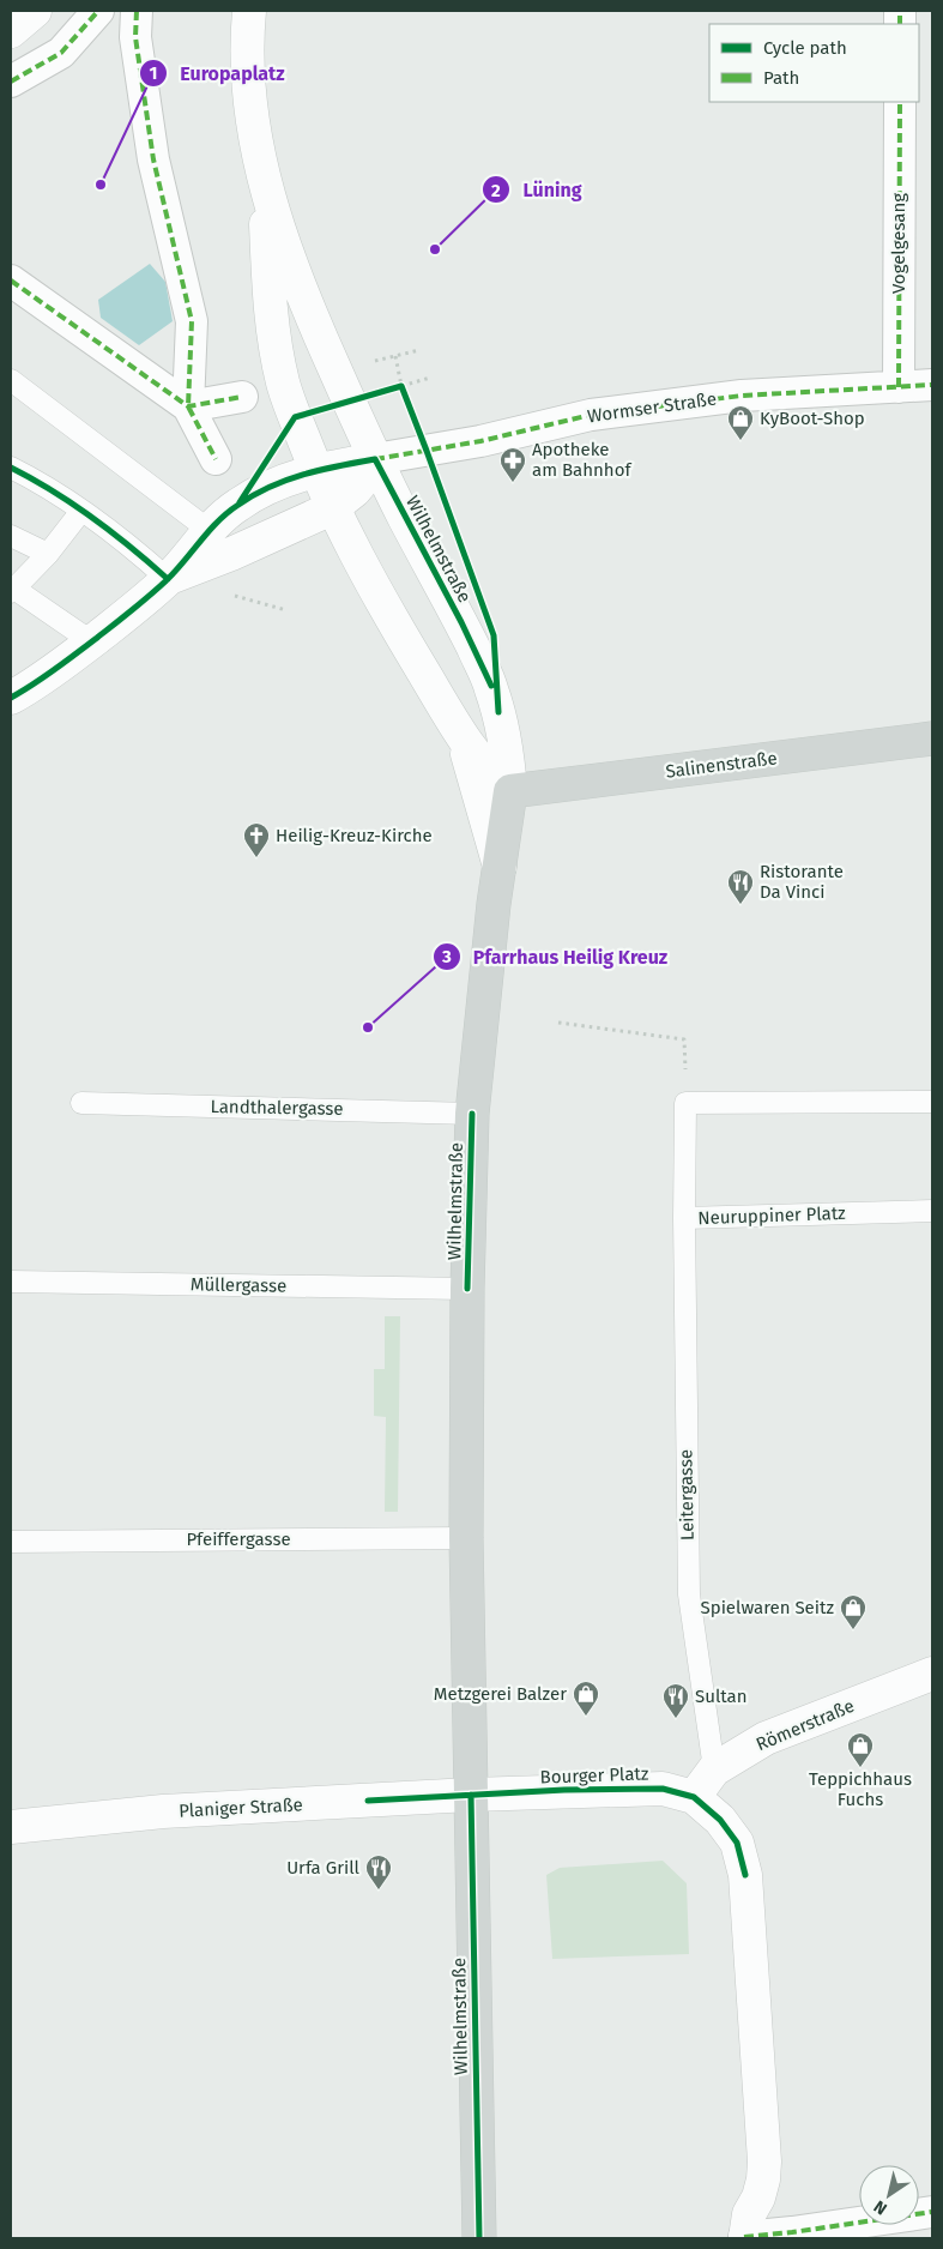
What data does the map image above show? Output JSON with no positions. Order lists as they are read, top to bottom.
{
  "streets": {
    "main road": ["Wilhelmstraße", "Salinenstraße"],
    "street": [
      "Vogelgesang",
      "Wormser Straße",
      "Römerstraße",
      "Bourger Platz",
      "Planiger Straße"
    ],
    "lane": [
      "Landthalergasse",
      "Neuruppiner Platz",
      "Müllergasse",
      "Leitergasse",
      "Pfeiffergasse"
    ]
  },
  "crossings": [
    ["Vogelgesang", "Wormser Straße"],
    ["Wormser Straße", "Wilhelmstraße"],
    ["Wilhelmstraße", "Salinenstraße"],
    ["Wilhelmstraße", "Landthalergasse"],
    ["Wilhelmstraße", "Müllergasse"],
    ["Wilhelmstraße", "Pfeiffergasse"],
    ["Wilhelmstraße", "Bourger Platz"],
    ["Wilhelmstraße", "Planiger Straße"],
    ["Neuruppiner Platz", "Leitergasse"],
    ["Leitergasse", "Römerstraße"],
    ["Römerstraße", "Bourger Platz"],
    ["Bourger Platz", "Planiger Straße"]
  ],
  "places": {
    "other": ["Europaplatz", "Lüning", "Pfarrhaus Heilig Kreuz"],
    "shop": [
      "KyBoot-Shop",
      "Spielwaren Seitz",
      "Metzgerei Balzer",
      "Teppichhaus Fuchs"
    ],
    "pharmacy": ["Apotheke am Bahnhof"],
    "church": ["Heilig-Kreuz-Kirche"],
    "restaurant": ["Ristorante Da Vinci", "Sultan", "Urfa Grill"]
  },
  "legend": ["Cycle path", "Path"],
  "north": "bottom left"
}
